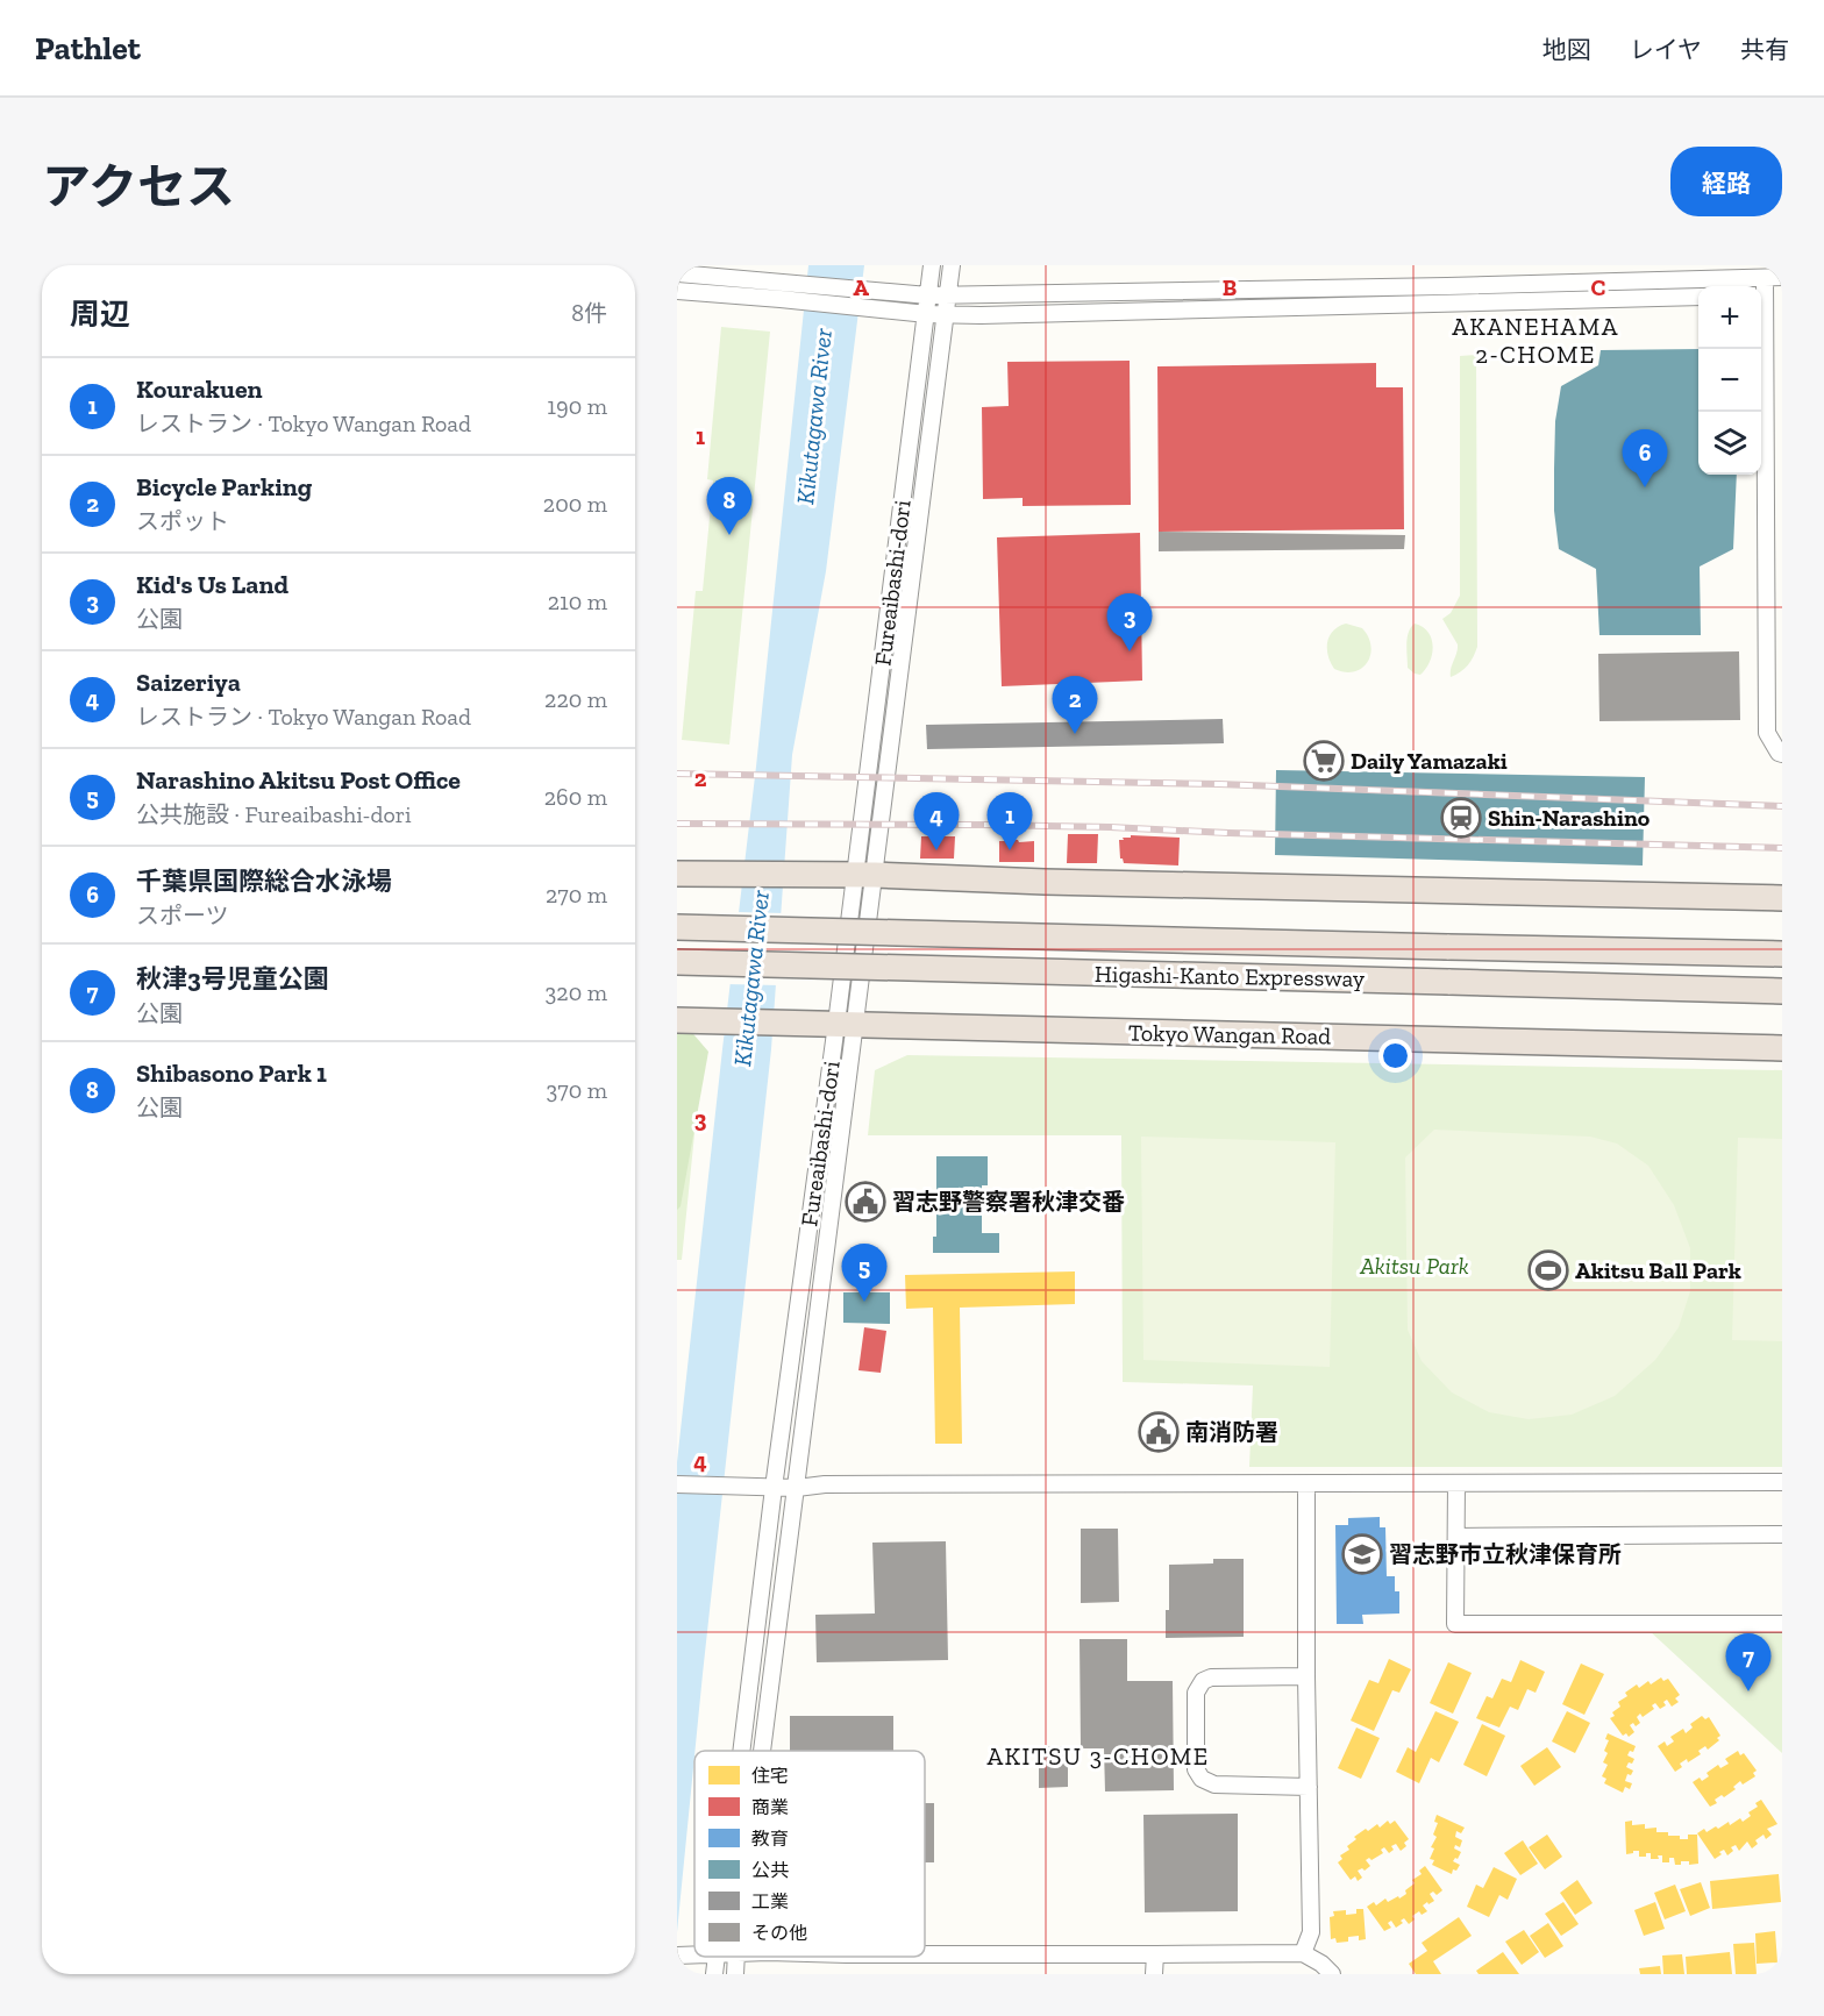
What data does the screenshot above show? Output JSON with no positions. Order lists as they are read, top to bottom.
{
  "streets": {
    "highway": ["Higashi-Kanto Expressway", "Tokyo Wangan Road"],
    "street": ["Fureaibashi-dori"]
  },
  "crossings": [
    ["Fureaibashi-dori", "Tokyo Wangan Road"]
  ],
  "districts": ["AKANEHAMA 2-CHOME", "AKITSU 3-CHOME"],
  "water": ["Kikutagawa River"],
  "parks": ["Akitsu Park"],
  "places": {
    "supermarket": ["Daily Yamazaki"],
    "station": ["Shin-Narashino"],
    "public building": ["習志野警察署秋津交番", "南消防署"],
    "sports": ["Akitsu Ball Park"],
    "school or university": ["習志野市立秋津保育所"]
  },
  "legend": [
    "住宅",
    "商業",
    "教育",
    "公共",
    "工業",
    "その他"
  ],
  "page": {
    "header": "Pathlet",
    "nav": ["地図", "レイヤ", "共有"],
    "title": "アクセス",
    "buttons": "経路",
    "heading": ["周辺", "8件"],
    "map_buttons": ["+", "−"],
    "list": [
      {
        "mark": "1",
        "name": "Kourakuen",
        "note": "レストラン · Tokyo Wangan Road",
        "value": "190 m"
      },
      {
        "mark": "2",
        "name": "Bicycle Parking",
        "note": "スポット",
        "value": "200 m"
      },
      {
        "mark": "3",
        "name": "Kid's Us Land",
        "note": "公園",
        "value": "210 m"
      },
      {
        "mark": "4",
        "name": "Saizeriya",
        "note": "レストラン · Tokyo Wangan Road",
        "value": "220 m"
      },
      {
        "mark": "5",
        "name": "Narashino Akitsu Post Office",
        "note": "公共施設 · Fureaibashi-dori",
        "value": "260 m"
      },
      {
        "mark": "6",
        "name": "千葉県国際総合水泳場",
        "note": "スポーツ",
        "value": "270 m"
      },
      {
        "mark": "7",
        "name": "秋津3号児童公園",
        "note": "公園",
        "value": "320 m"
      },
      {
        "mark": "8",
        "name": "Shibasono Park 1",
        "note": "公園",
        "value": "370 m"
      }
    ],
    "pins": [
      "6",
      "8",
      "3",
      "2",
      "1",
      "4",
      "5",
      "7"
    ]
  },
  "grid": {
    "columns": ["A", "B", "C"],
    "rows": [
      "1",
      "2",
      "3",
      "4"
    ]
  }
}
